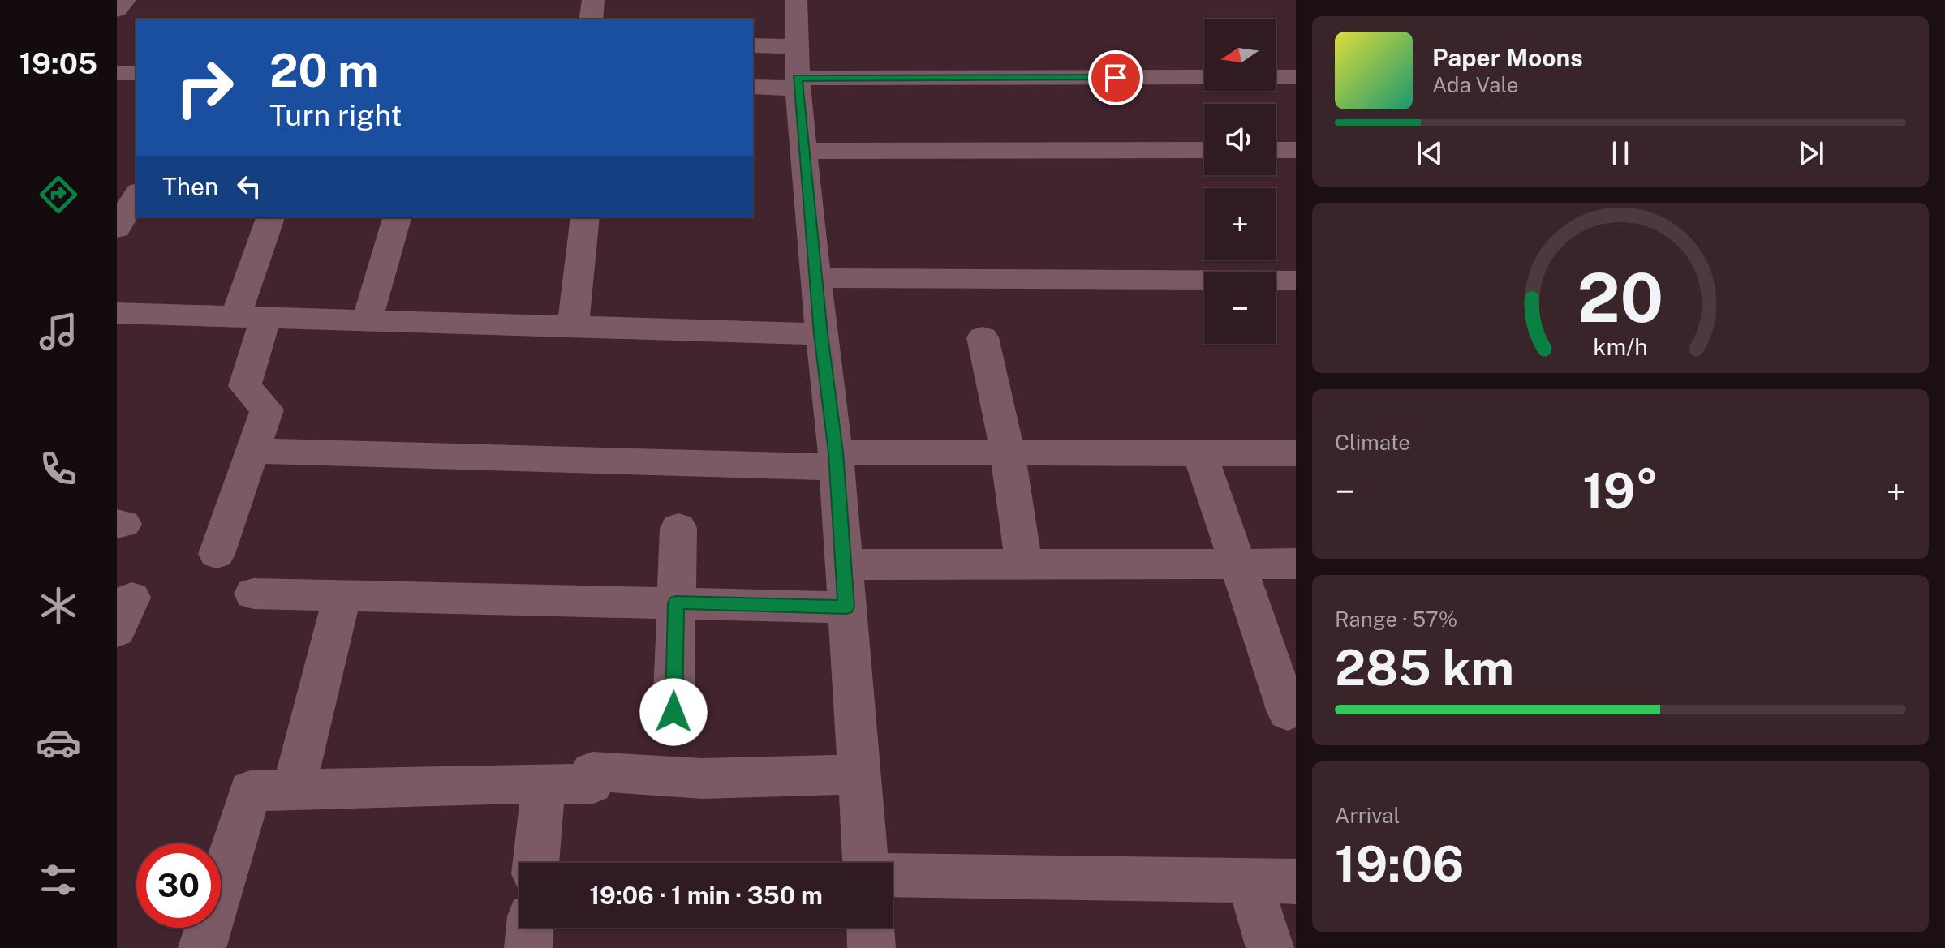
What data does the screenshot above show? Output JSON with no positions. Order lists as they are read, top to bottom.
{
  "north": "left",
  "page": {
    "tabs": "19:05",
    "map_buttons": ["+", "−"],
    "turn": ["20 m", "Turn right"],
    "song": ["Paper Moons", "Ada Vale"],
    "then": "Then",
    "tile": [
      "Climate",
      ["Range · 57%", "285 km"],
      ["Arrival", "19:06"]
    ],
    "heat": ["−", "19°", "+"],
    "limit": "30",
    "trip": "19:06 · 1 min · 350 m",
    "gauge": ["20", "km/h"]
  }
}
